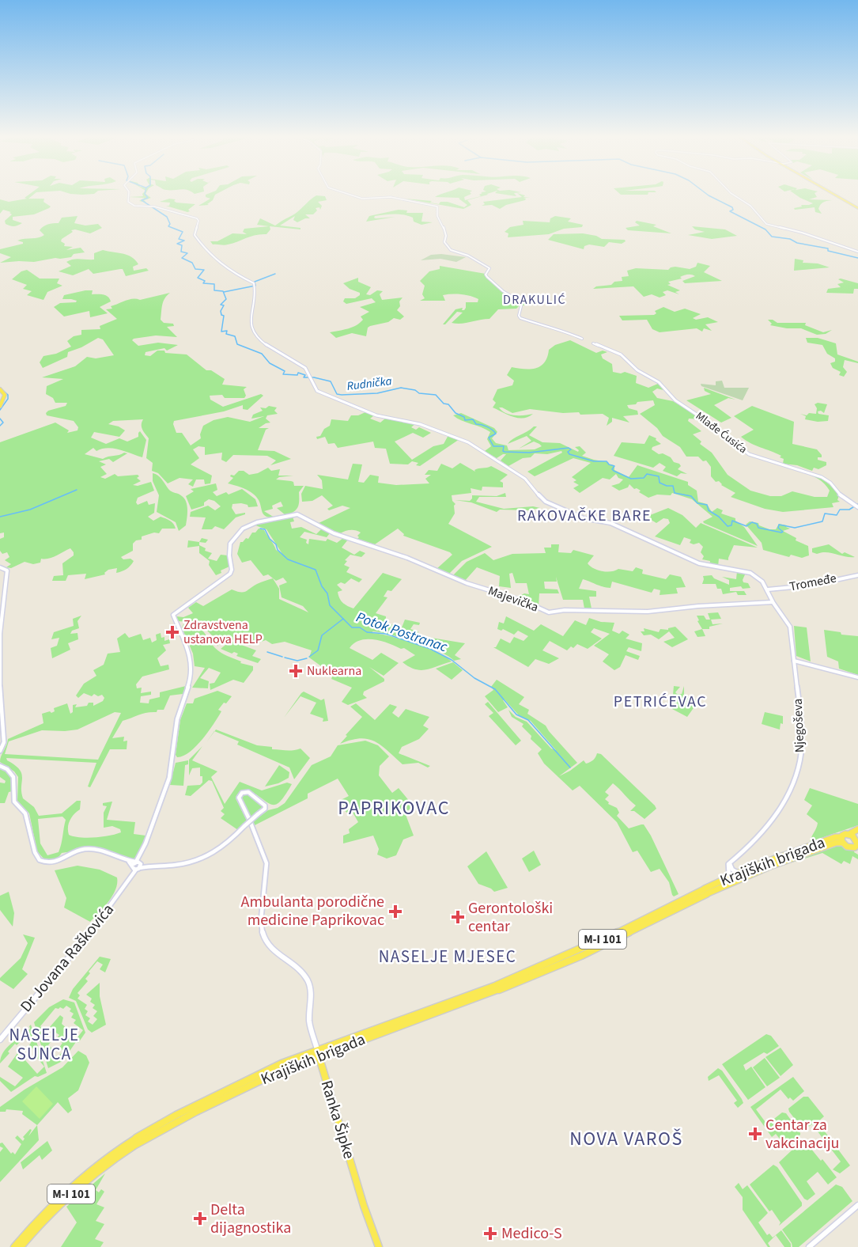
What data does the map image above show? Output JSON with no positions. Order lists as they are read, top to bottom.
{
  "streets": {
    "main road": ["Krajiških brigada", "M-I 101", "Ranka Šipke"],
    "street": [
      "Mlađe Ćusića",
      "Tromeđe",
      "Majevička",
      "Njegoševa",
      "Dr Jovana Raškovića"
    ]
  },
  "crossings": [
    ["Tromeđe", "Njegoševa"],
    ["Majevička", "Njegoševa"],
    ["Majevička", "Dr Jovana Raškovića"],
    ["Majevička", "Ranka Šipke"],
    ["Krajiških brigada", "Ranka Šipke"],
    ["Dr Jovana Raškovića", "Ranka Šipke"]
  ],
  "districts": [
    "DRAKULIĆ",
    "RAKOVAČKE BARE",
    "PETRIĆEVAC",
    "PAPRIKOVAC",
    "NASELJE MJESEC",
    "NASELJE SUNCA",
    "NOVA VAROŠ"
  ],
  "water": ["Rudnička", "Potok Postranac"],
  "places": {
    "health": [
      "Zdravstvena ustanova HELP",
      "Nuklearna",
      "Ambulanta porodične medicine Paprikovac",
      "Gerontološki centar",
      "Centar za vakcinaciju",
      "Delta dijagnostika",
      "Medico-S"
    ]
  }
}
